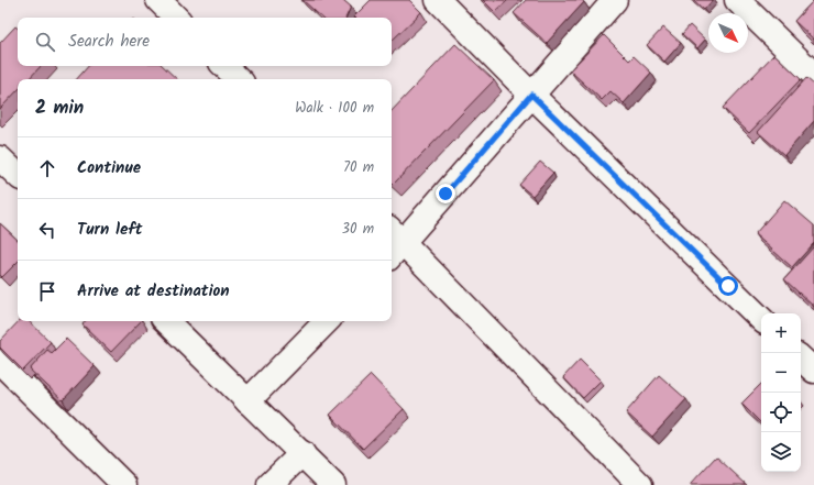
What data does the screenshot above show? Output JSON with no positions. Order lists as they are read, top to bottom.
{
  "north": "bottom right",
  "page": {
    "search": "Search here",
    "heading": ["2 min", "Walk · 100 m"],
    "list": [
      ["Continue", "70 m"],
      ["Turn left", "30 m"],
      "Arrive at destination"
    ],
    "map_buttons": ["+", "−"]
  }
}
